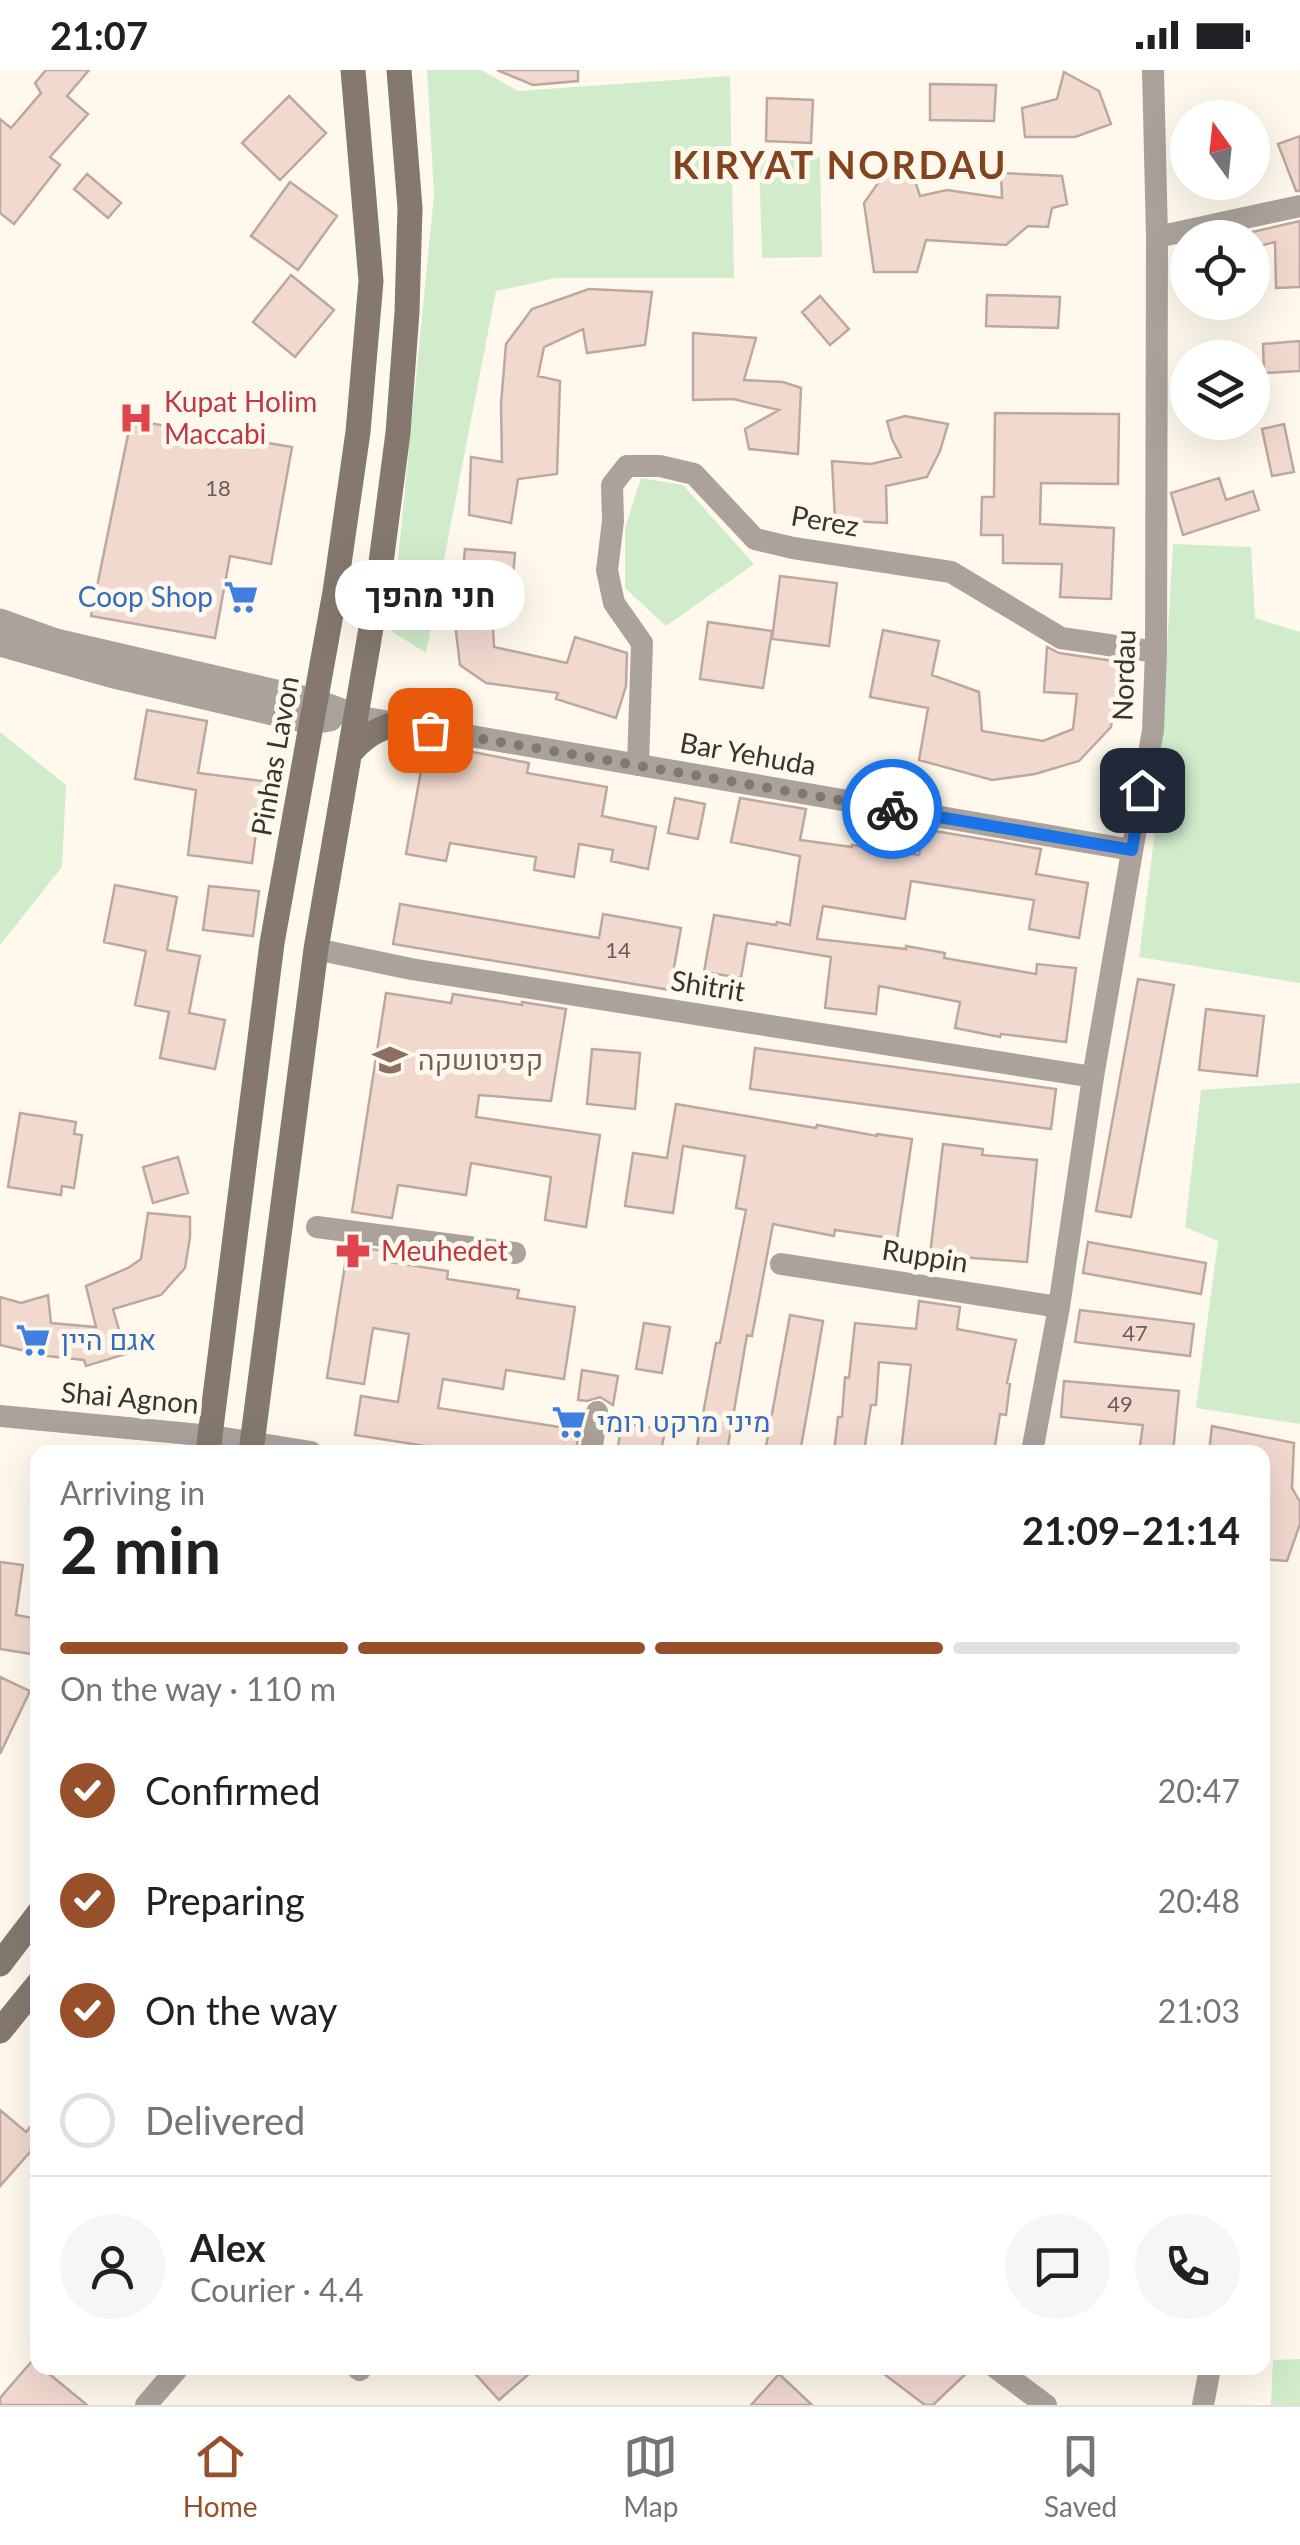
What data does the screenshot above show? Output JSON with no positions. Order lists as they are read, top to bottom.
{
  "streets": {
    "main road": ["Pinhas Lavon"],
    "street": [
      "Perez",
      "Nordau",
      "Bar Yehuda",
      "Shitrit",
      "Ruppin",
      "Shai Agnon"
    ]
  },
  "crossings": [
    ["Perez", "Nordau"],
    ["Perez", "Bar Yehuda"],
    ["Nordau", "Bar Yehuda"],
    ["Nordau", "Shitrit"],
    ["Nordau", "Ruppin"],
    ["Pinhas Lavon", "Shai Agnon"]
  ],
  "districts": ["KIRYAT NORDAU"],
  "places": {
    "hospital": ["Kupat Holim Maccabi"],
    "supermarket": ["Coop Shop", "אגם היין", "מיני מרקט רומי"],
    "other": ["חני מהפך"],
    "school or university": ["קפיטושקה"],
    "pharmacy": ["Meuhedet"]
  },
  "house_numbers": [
    "18",
    "14",
    "47",
    "49"
  ],
  "north": "top",
  "page": {
    "status": "21:07",
    "bubble": "חני מהפך",
    "heading": ["2 min", "Arriving in", "21:09–21:14"],
    "panel": ["Alex", "Courier · 4.4"],
    "bar": "On the way · 110 m",
    "list": [
      ["Confirmed", "20:47"],
      ["Preparing", "20:48"],
      ["On the way", "21:03"],
      "Delivered"
    ],
    "tabs": ["Home", "Map", "Saved"]
  }
}
